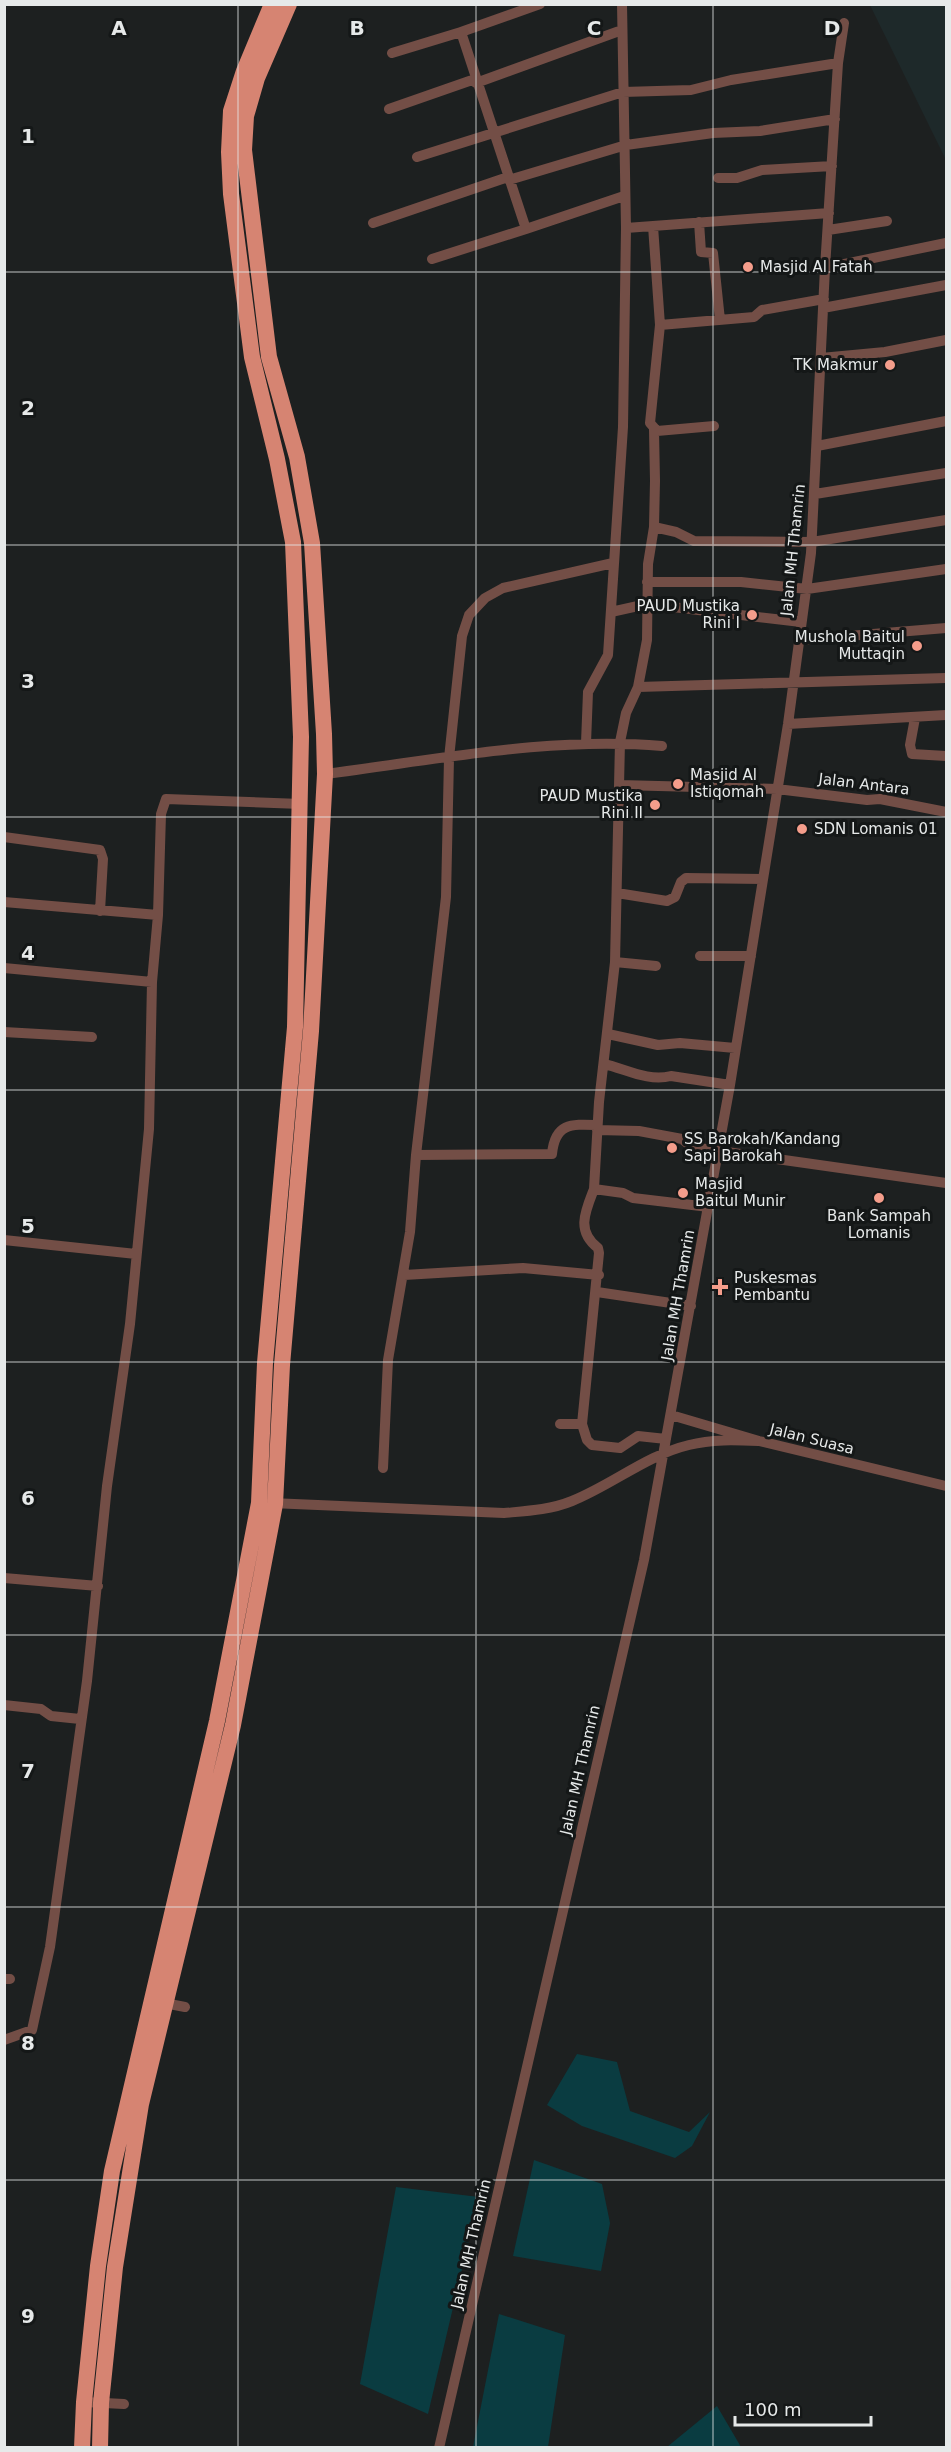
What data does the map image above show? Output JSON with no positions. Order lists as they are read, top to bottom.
{
  "streets": {
    "street": ["Jalan MH Thamrin", "Jalan Antara", "Jalan Suasa"]
  },
  "crossings": [
    ["Jalan MH Thamrin", "Jalan Antara"],
    ["Jalan MH Thamrin", "Jalan Suasa"]
  ],
  "places": {
    "other": [
      "Masjid Al Fatah",
      "TK Makmur",
      "PAUD Mustika Rini I",
      "Mushola Baitul Muttaqin",
      "Masjid Al Istiqomah",
      "PAUD Mustika Rini II",
      "SDN Lomanis 01",
      "SS Barokah/Kandang Sapi Barokah",
      "Masjid Baitul Munir",
      "Bank Sampah Lomanis"
    ],
    "health": ["Puskesmas Pembantu"]
  },
  "scale_bar": "100 m",
  "grid": {
    "columns": [
      "A",
      "B",
      "C",
      "D"
    ],
    "rows": [
      "1",
      "2",
      "3",
      "4",
      "5",
      "6",
      "7",
      "8",
      "9"
    ]
  }
}
